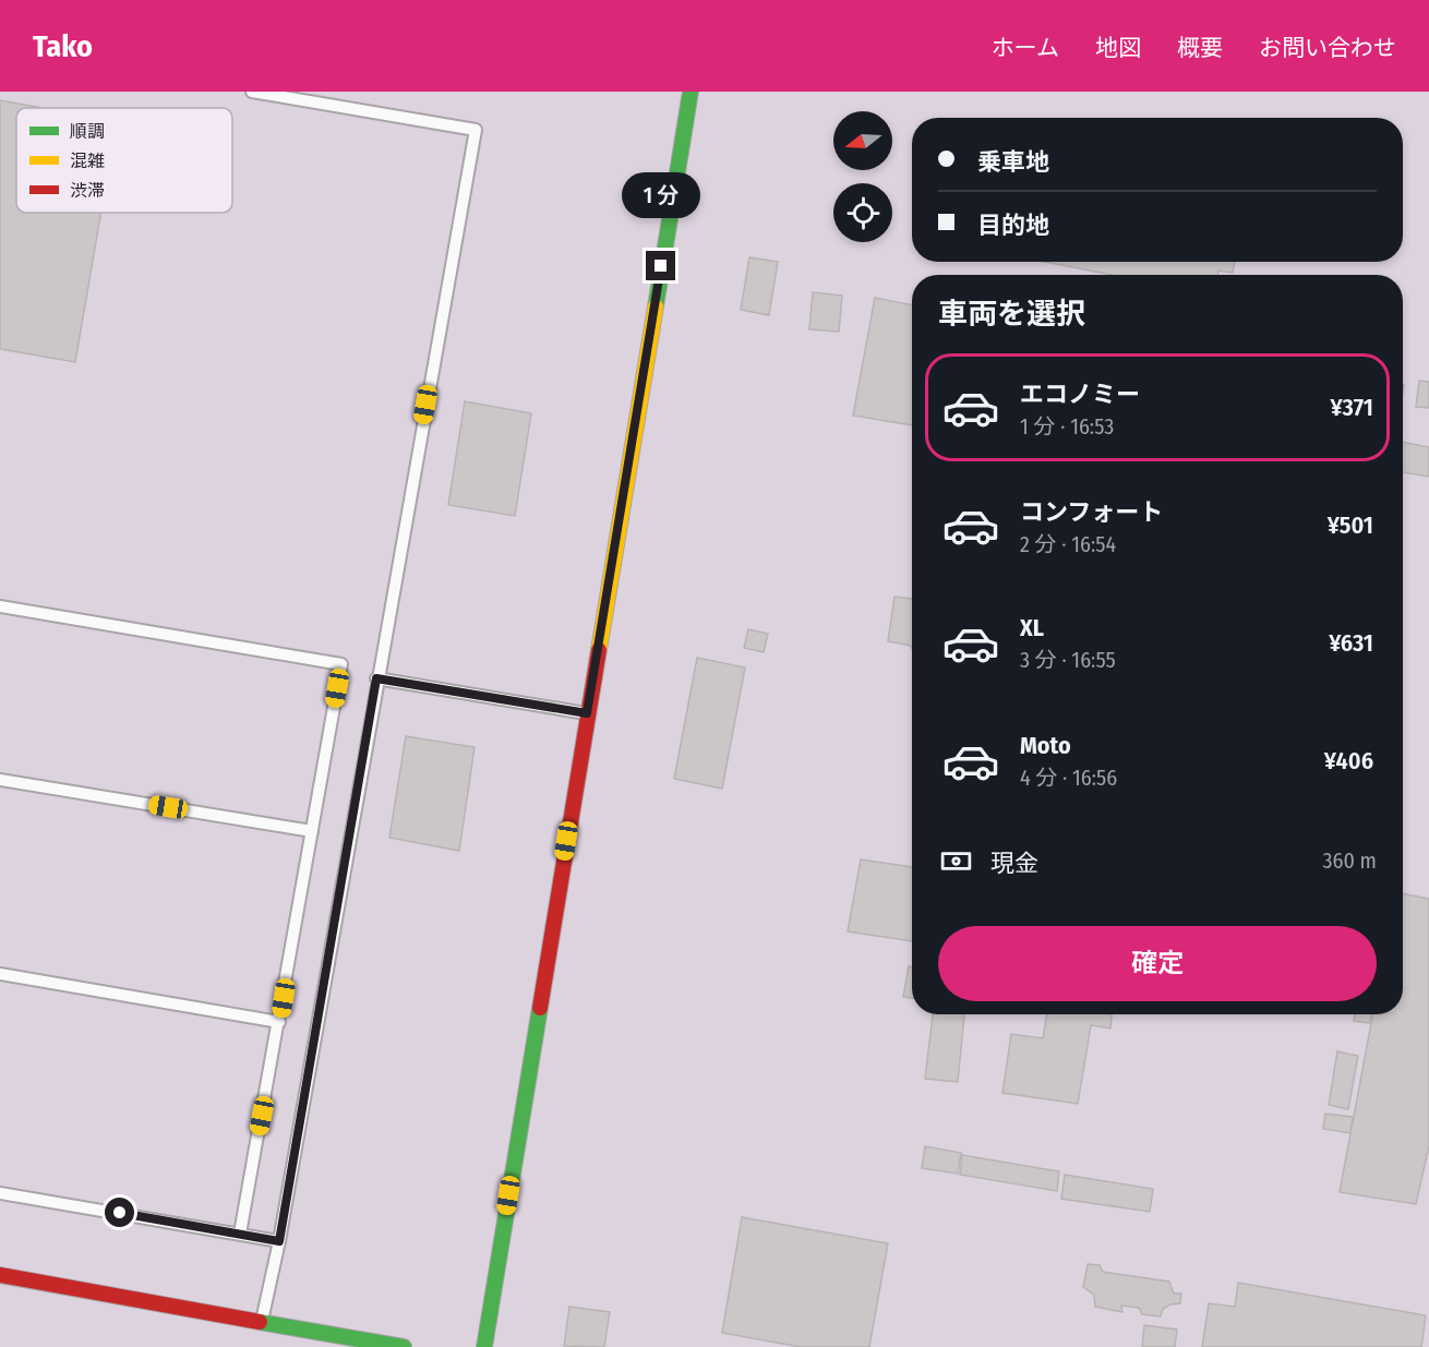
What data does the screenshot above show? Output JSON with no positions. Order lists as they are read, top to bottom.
{
  "legend": ["順調", "混雑", "渋滞"],
  "north": "left",
  "page": {
    "header": "Tako",
    "nav": [
      "ホーム",
      "地図",
      "概要",
      "お問い合わせ"
    ],
    "banner": ["乗車地", "目的地"],
    "bubble": "1 分",
    "heading": "車両を選択",
    "list": [
      {
        "name": "エコノミー",
        "note": "1 分 · 16:53",
        "value": "¥371"
      },
      {
        "name": "コンフォート",
        "note": "2 分 · 16:54",
        "value": "¥501"
      },
      {
        "name": "XL",
        "note": "3 分 · 16:55",
        "value": "¥631"
      },
      {
        "name": "Moto",
        "note": "4 分 · 16:56",
        "value": "¥406"
      }
    ],
    "pay": ["現金", "360 m"],
    "buttons": "確定"
  }
}
